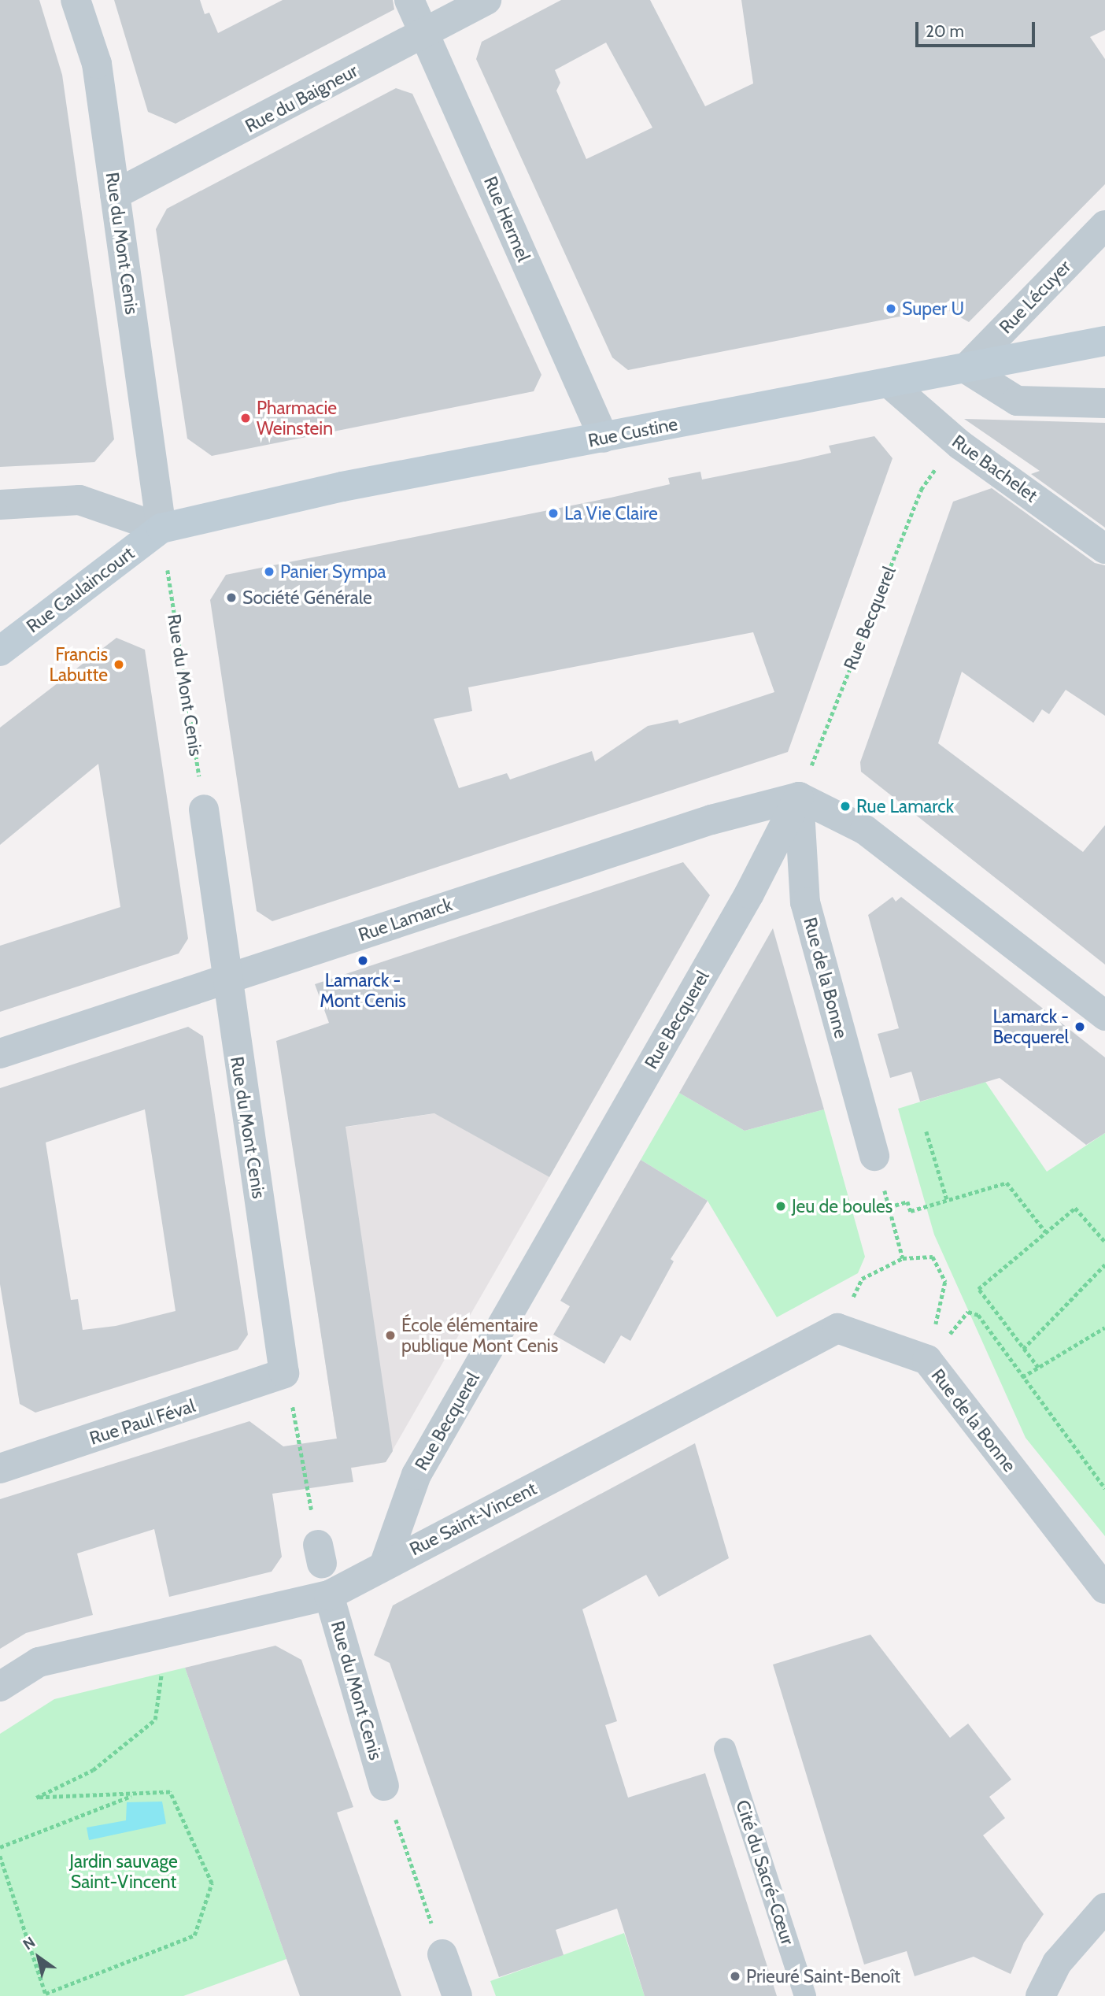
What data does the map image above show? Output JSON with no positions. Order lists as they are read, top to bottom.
{
  "streets": {
    "street": [
      "Rue du Baigneur",
      "Rue Hermel",
      "Rue du Mont Cenis",
      "Rue Lécuyer",
      "Rue Custine",
      "Rue Bachelet",
      "Rue Caulaincourt",
      "Rue Becquerel",
      "Rue Lamarck",
      "Rue de la Bonne",
      "Rue Paul Féval",
      "Rue Saint-Vincent"
    ],
    "lane": ["Cité du Sacré-Cœur"]
  },
  "crossings": [
    ["Rue du Baigneur", "Rue Hermel"],
    ["Rue du Baigneur", "Rue du Mont Cenis"],
    ["Rue Hermel", "Rue Custine"],
    ["Rue du Mont Cenis", "Rue Custine"],
    ["Rue du Mont Cenis", "Rue Caulaincourt"],
    ["Rue du Mont Cenis", "Rue Lamarck"],
    ["Rue du Mont Cenis", "Rue Paul Féval"],
    ["Rue du Mont Cenis", "Rue Saint-Vincent"],
    ["Rue Lécuyer", "Rue Custine"],
    ["Rue Custine", "Rue Bachelet"],
    ["Rue Custine", "Rue Caulaincourt"],
    ["Rue Becquerel", "Rue Lamarck"],
    ["Rue Becquerel", "Rue de la Bonne"],
    ["Rue Becquerel", "Rue Saint-Vincent"],
    ["Rue Lamarck", "Rue de la Bonne"],
    ["Rue de la Bonne", "Rue Saint-Vincent"]
  ],
  "parks": ["Jardin sauvage Saint-Vincent"],
  "places": [
    "Super U",
    "Pharmacie Weinstein",
    "La Vie Claire",
    "Panier Sympa",
    "Société Générale",
    "Francis Labutte",
    "Rue Lamarck",
    "Lamarck - Mont Cenis",
    "Lamarck - Becquerel",
    "Jeu de boules",
    "École élémentaire publique Mont Cenis",
    "Prieuré Saint-Benoît"
  ],
  "scale_bar": "20 m",
  "north": "top left"
}
